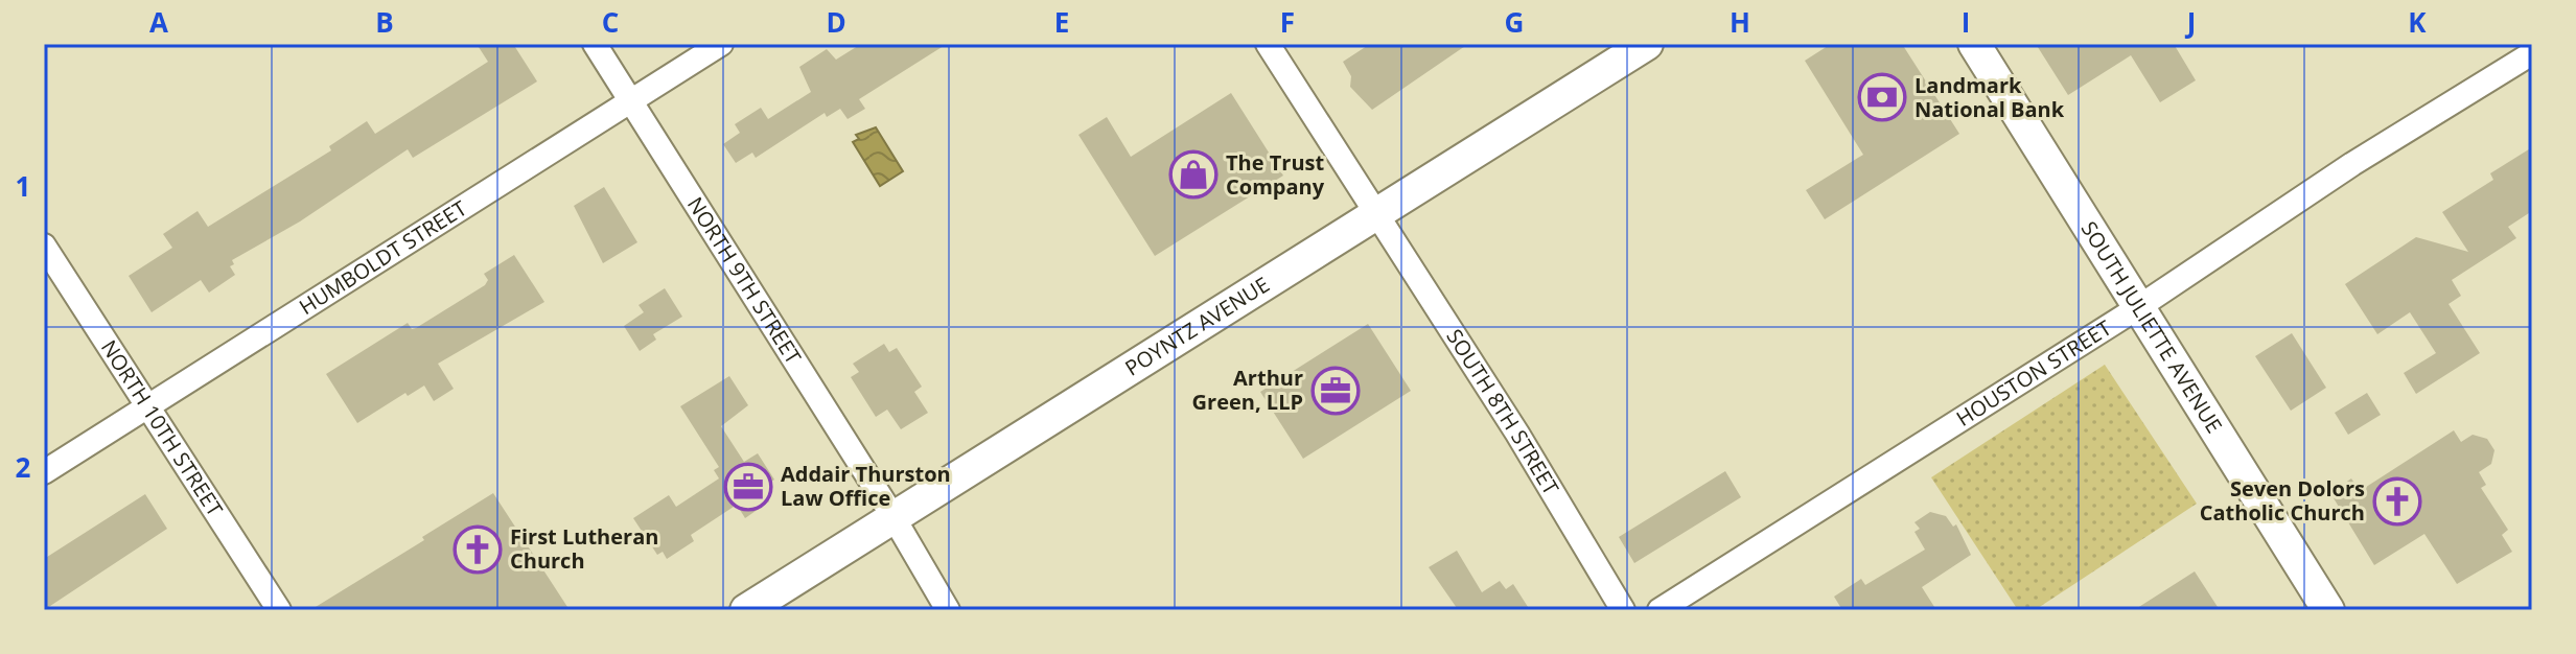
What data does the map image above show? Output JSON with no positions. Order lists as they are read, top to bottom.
{
  "streets": {
    "street": [
      "HUMBOLDT STREET",
      "NORTH 9TH STREET",
      "SOUTH JULIETTE AVENUE",
      "POYNTZ AVENUE",
      "HOUSTON STREET",
      "SOUTH 8TH STREET",
      "NORTH 10TH STREET"
    ]
  },
  "crossings": [
    ["HUMBOLDT STREET", "NORTH 9TH STREET"],
    ["HUMBOLDT STREET", "NORTH 10TH STREET"],
    ["NORTH 9TH STREET", "POYNTZ AVENUE"],
    ["SOUTH JULIETTE AVENUE", "HOUSTON STREET"],
    ["POYNTZ AVENUE", "SOUTH 8TH STREET"]
  ],
  "places": {
    "bank": ["Landmark National Bank"],
    "shop": ["The Trust Company"],
    "office": ["Arthur Green, LLP", "Addair Thurston Law Office"],
    "church": ["Seven Dolors Catholic Church", "First Lutheran Church"]
  },
  "grid": {
    "columns": [
      "A",
      "B",
      "C",
      "D",
      "E",
      "F",
      "G",
      "H",
      "I",
      "J",
      "K"
    ],
    "rows": ["1", "2"]
  }
}
